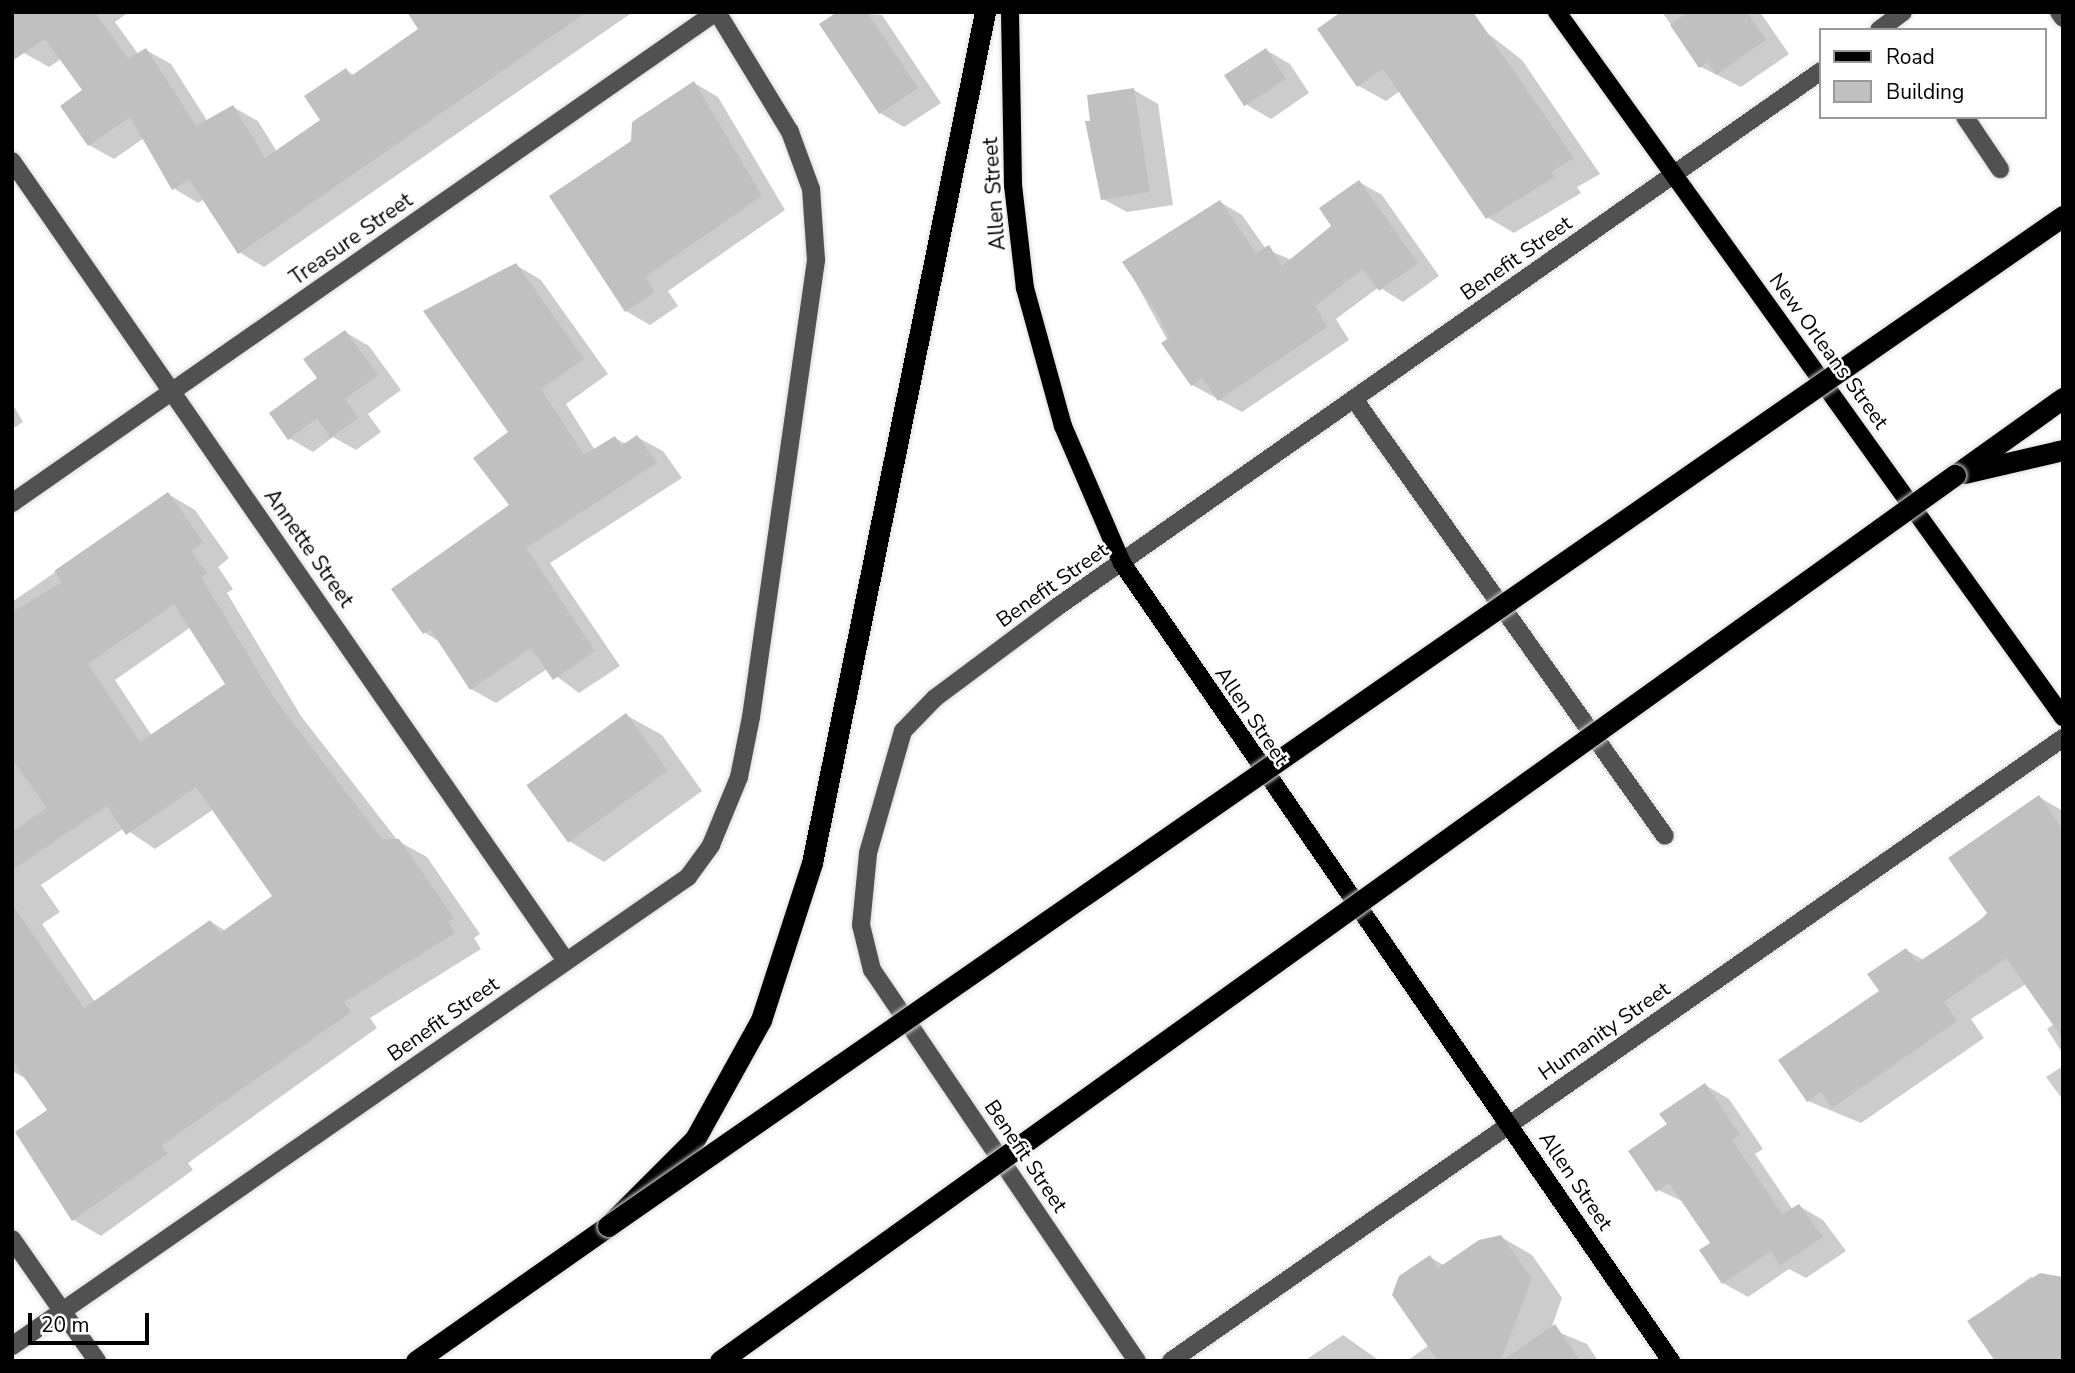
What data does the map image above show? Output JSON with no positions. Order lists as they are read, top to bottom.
{
  "streets": {
    "main road": ["Allen Street", "New Orleans Street"],
    "street": [
      "Treasure Street",
      "Benefit Street",
      "Annette Street",
      "Humanity Street"
    ]
  },
  "crossings": [
    ["Allen Street", "Benefit Street"],
    ["Allen Street", "Humanity Street"],
    ["Treasure Street", "Benefit Street"],
    ["Treasure Street", "Annette Street"],
    ["Benefit Street", "New Orleans Street"],
    ["Benefit Street", "Annette Street"]
  ],
  "legend": ["Road", "Building"],
  "scale_bar": "20 m"
}
